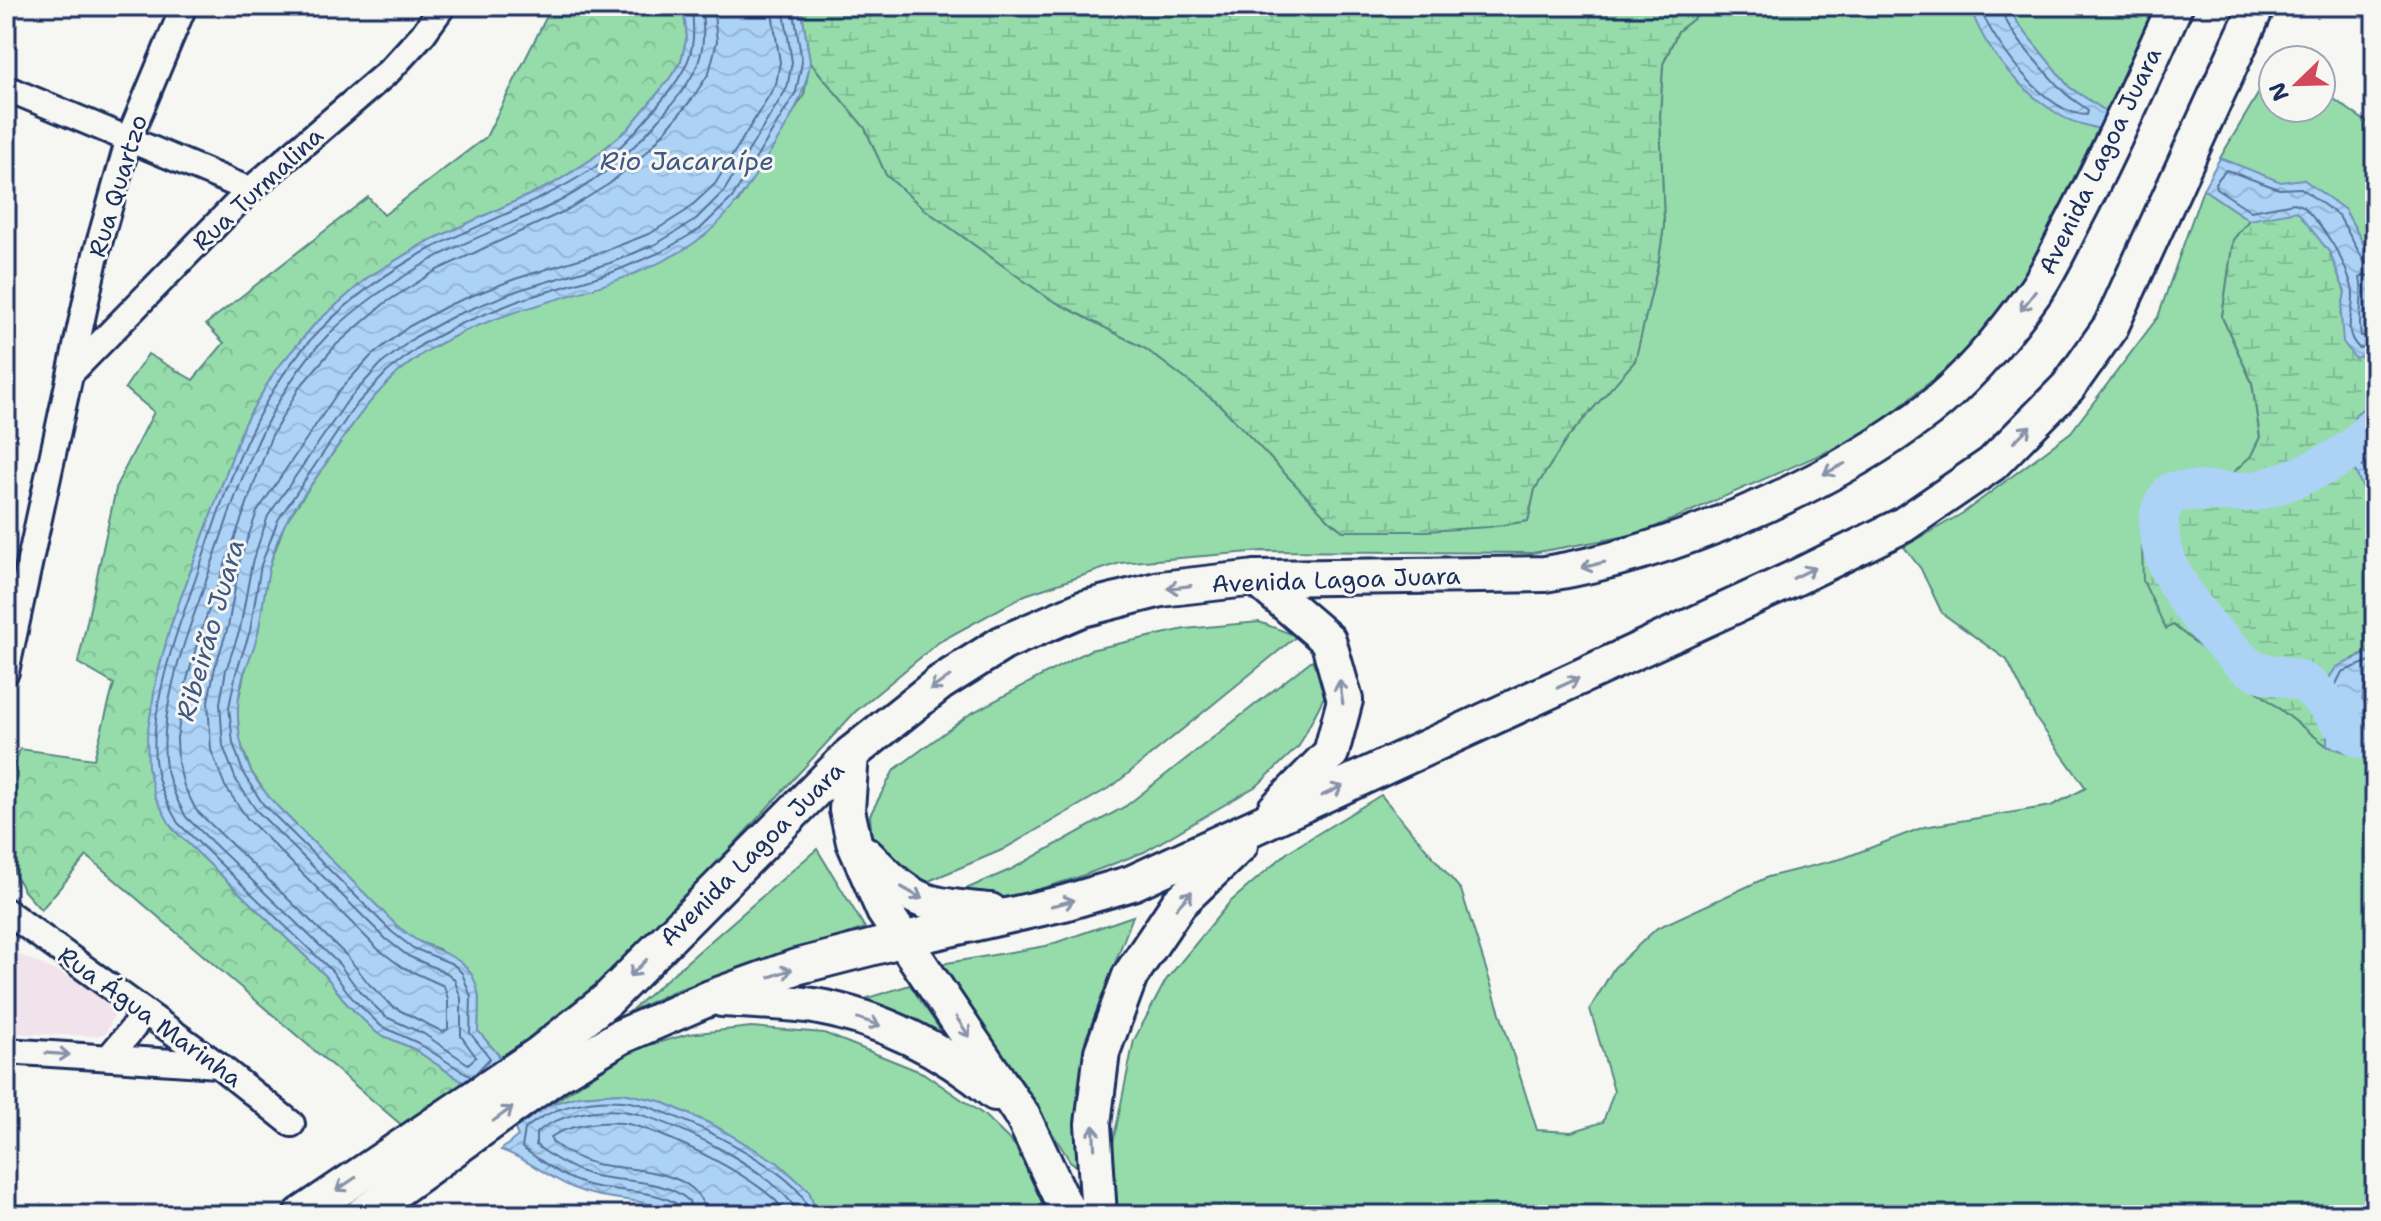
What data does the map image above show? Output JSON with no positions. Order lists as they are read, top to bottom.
{
  "streets": {
    "main road": ["Avenida Lagoa Juara"],
    "street": ["Rua Quartzo", "Rua Turmalina", "Rua Água Marinha"]
  },
  "crossings": [
    ["Rua Quartzo", "Rua Turmalina"]
  ],
  "water": ["Rio Jacaraípe", "Ribeirão Juara"],
  "north": "bottom left"
}
